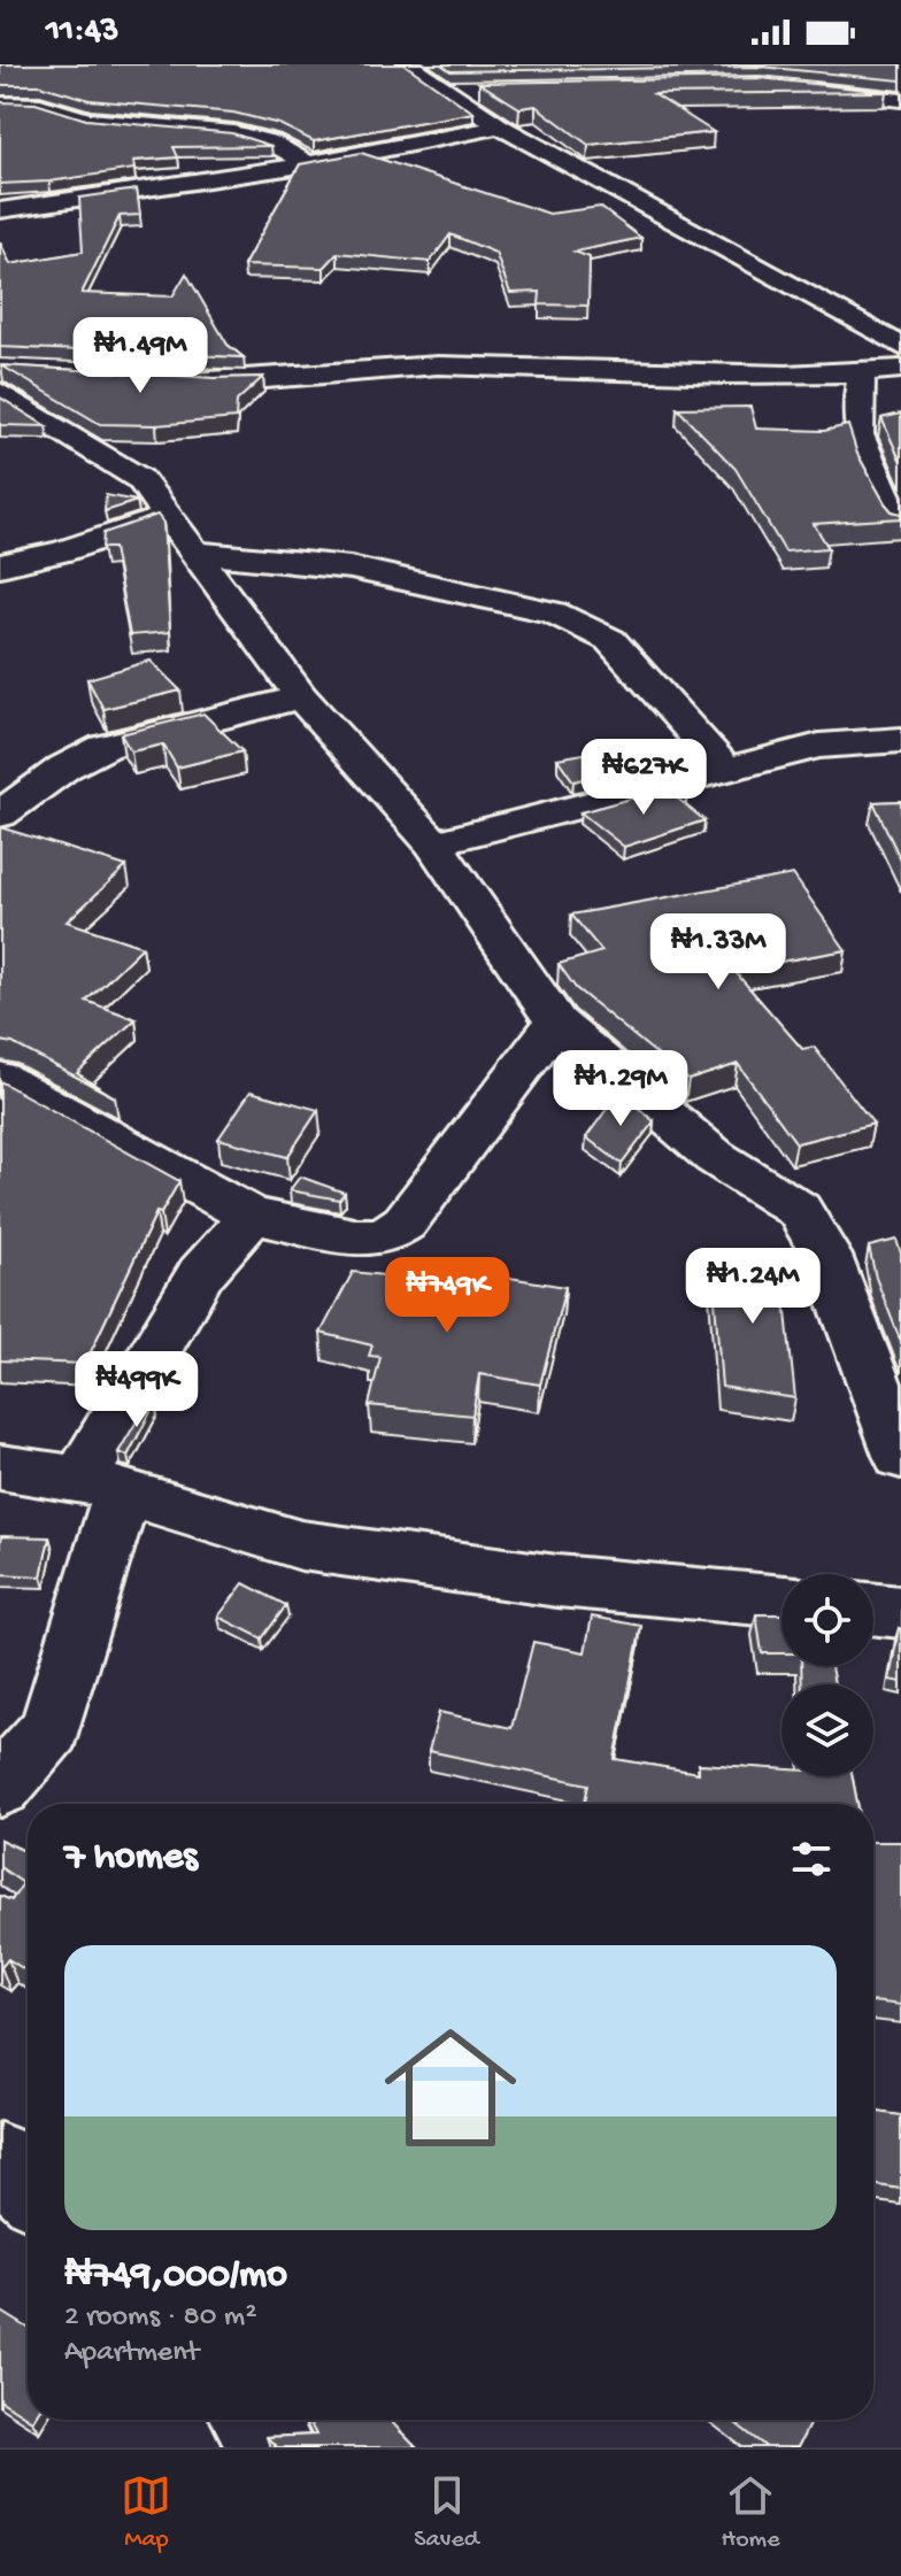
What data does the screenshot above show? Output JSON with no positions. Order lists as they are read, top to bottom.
{
  "page": {
    "status": "11:43",
    "price": [
      "₦1.49M",
      "₦627K",
      "₦1.33M",
      "₦1.29M",
      "₦1.24M",
      "₦749K",
      "₦499K"
    ],
    "heading": "7 homes",
    "list": [
      {
        "name": "₦749,000/mo",
        "note": "2 rooms · 80 m² · Apartment"
      }
    ],
    "tabs": ["Map", "Saved", "Home"]
  }
}
